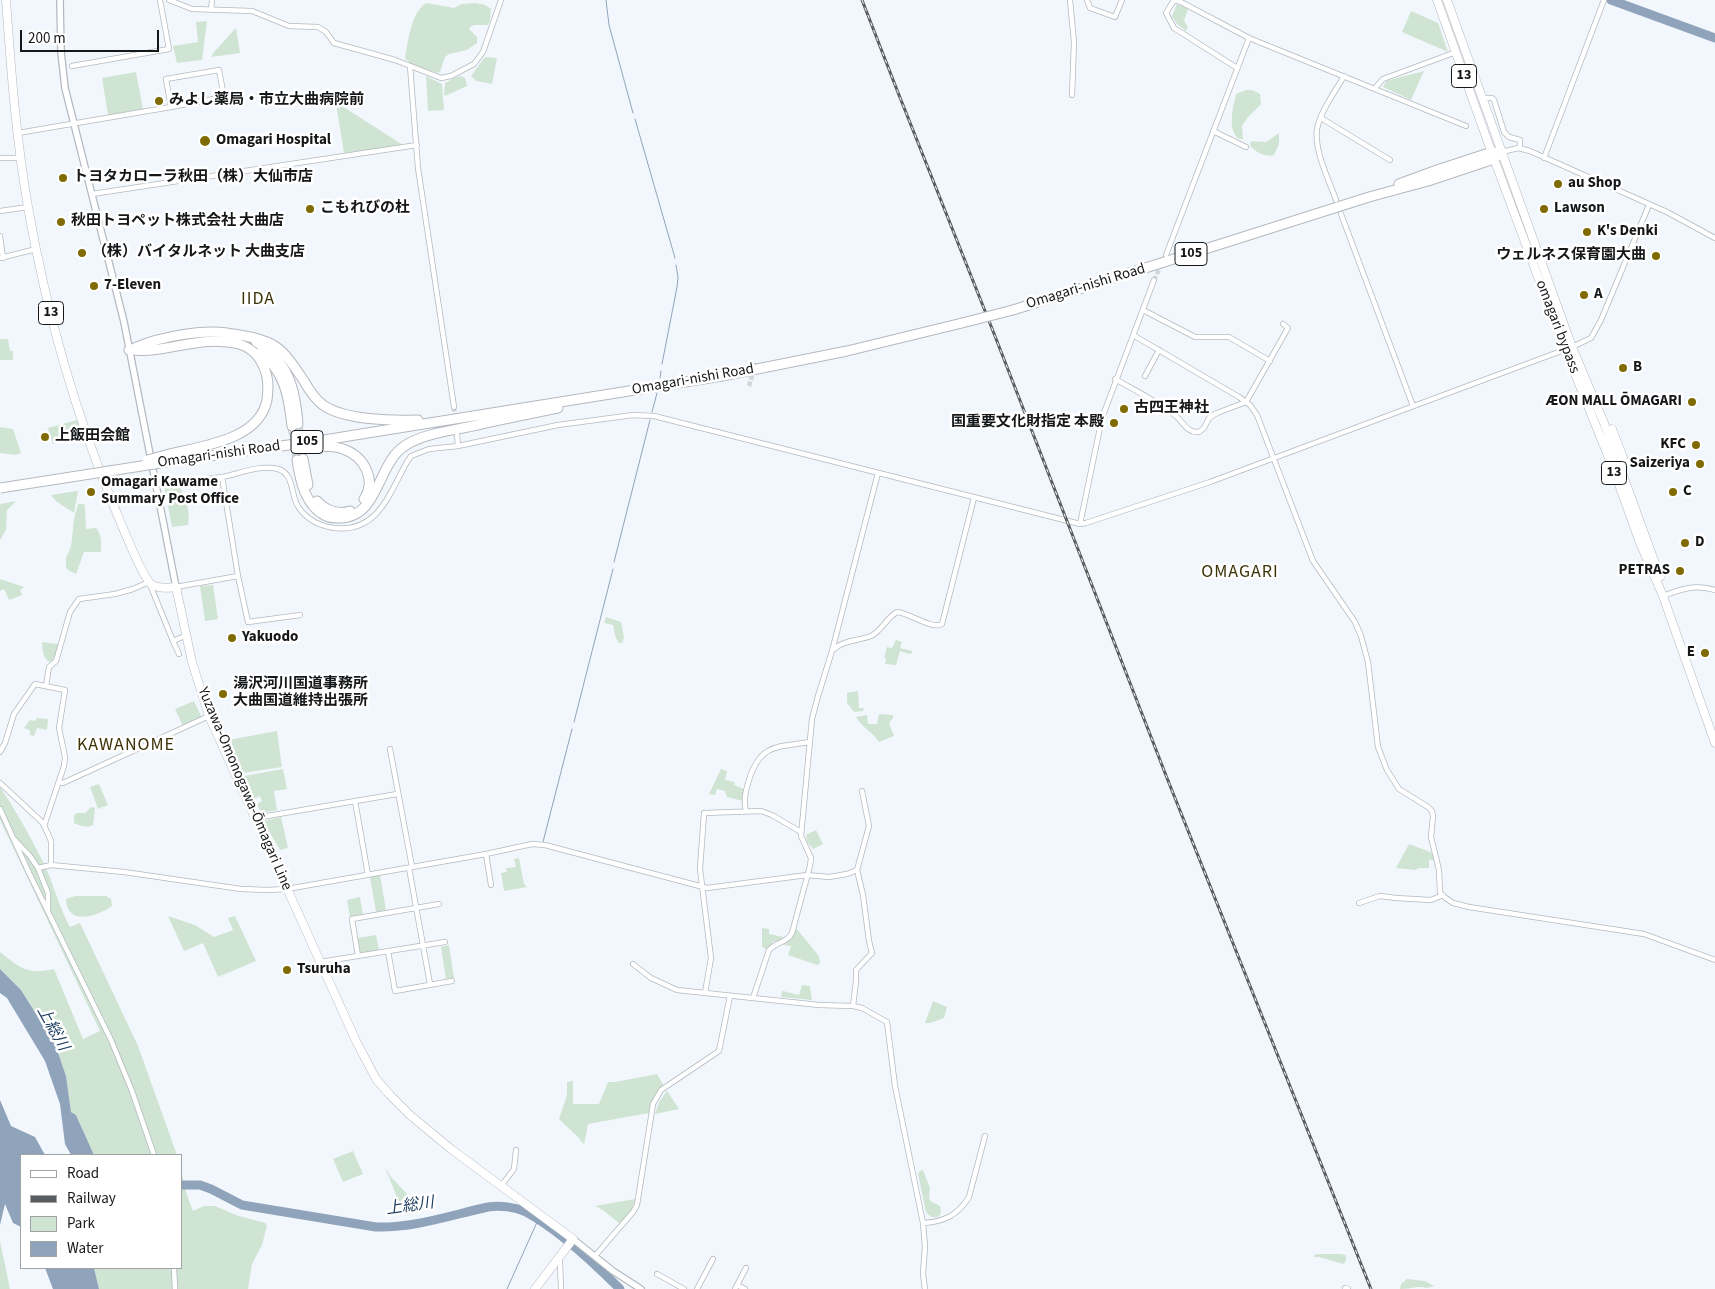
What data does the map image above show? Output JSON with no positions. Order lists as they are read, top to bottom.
{
  "streets": {
    "highway": ["105", "Omagari-nishi Road"],
    "main road": ["13", "omagari bypass", "Yuzawa-Omonogawa-Ōmagari Line"]
  },
  "crossings": [
    ["Omagari-nishi Road", "omagari bypass"]
  ],
  "districts": ["IIDA", "OMAGARI", "KAWANOME"],
  "water": ["上総川"],
  "places": [
    "みよし薬局・市立大曲病院前",
    "Omagari Hospital",
    "トヨタカローラ秋田（株）大仙市店",
    "au Shop",
    "こもれびの杜",
    "Lawson",
    "秋田トヨペット株式会社 大曲店",
    "K's Denki",
    "（株）バイタルネット 大曲支店",
    "ウェルネス保育園大曲",
    "7-Eleven",
    "A",
    "B",
    "ÆON MALL ŌMAGARI",
    "古四王神社",
    "国重要文化財指定 本殿",
    "上飯田会館",
    "KFC",
    "Saizeriya",
    "Omagari Kawame Summary Post Office",
    "C",
    "D",
    "PETRAS",
    "Yakuodo",
    "E",
    "湯沢河川国道事務所 大曲国道維持出張所",
    "Tsuruha"
  ],
  "legend": [
    "Road",
    "Railway",
    "Park",
    "Water"
  ],
  "scale_bar": "200 m"
}
